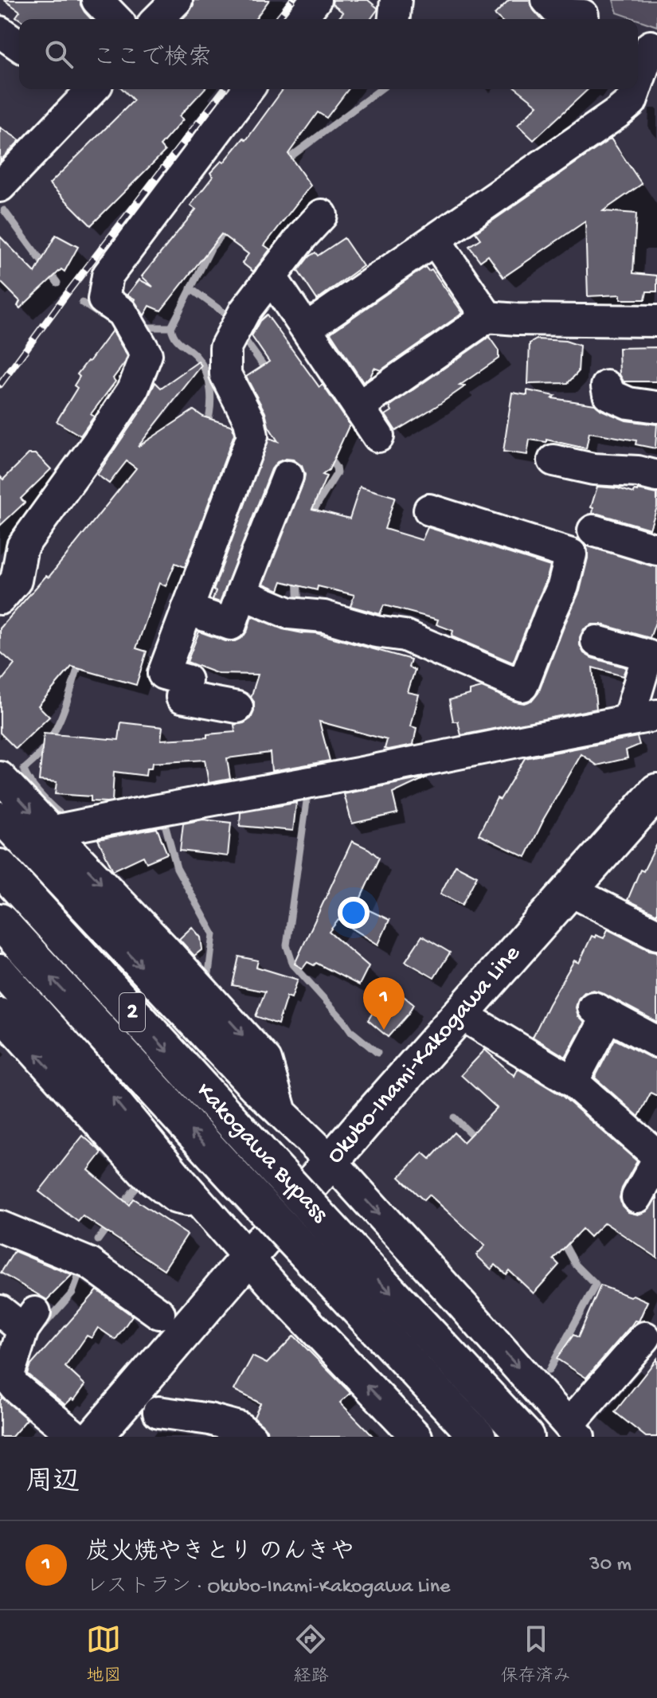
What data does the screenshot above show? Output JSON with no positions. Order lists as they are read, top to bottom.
{
  "streets": {
    "main road": ["2", "Okubo-Inami-Kakogawa Line", "Kakogawa Bypass"]
  },
  "page": {
    "search": "ここで検索",
    "pins": "1",
    "heading": "周辺",
    "list": [
      {
        "mark": "1",
        "name": "炭火焼やきとり のんきや",
        "note": "レストラン · Okubo-Inami-Kakogawa Line",
        "value": "30 m"
      }
    ],
    "nav": ["地図", "経路", "保存済み"]
  }
}
